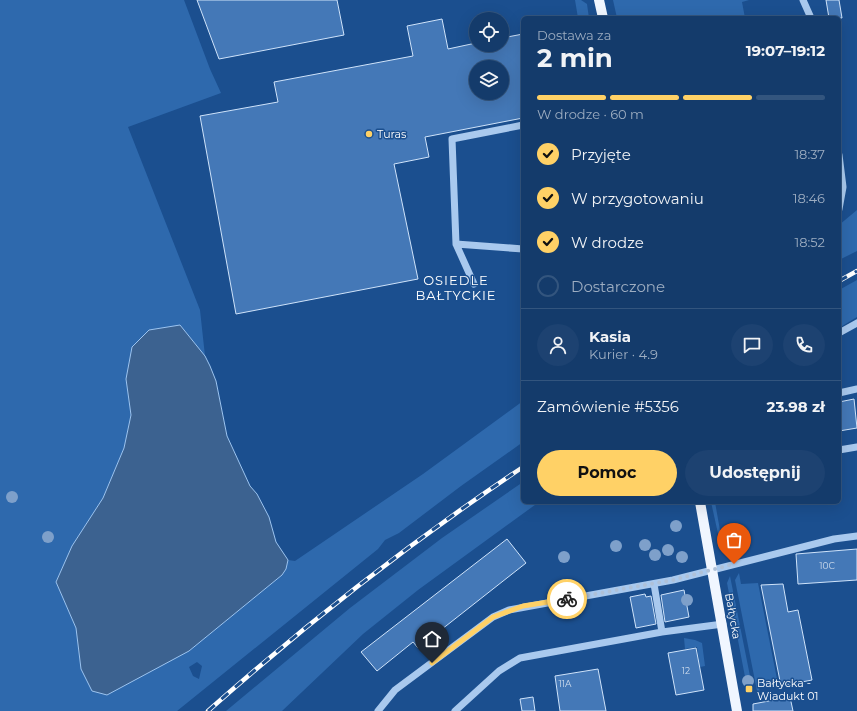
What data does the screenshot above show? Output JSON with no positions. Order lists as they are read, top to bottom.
{
  "streets": {
    "main road": ["Bałtycka"]
  },
  "districts": ["OSIEDLE BAŁTYCKIE"],
  "places": {
    "other": ["Turas"],
    "transit": ["Bałtycka - Wiadukt 01"]
  },
  "house_numbers": ["10C", "12", "11A"],
  "page": {
    "heading": ["2 min", "Dostawa za", "19:07–19:12"],
    "panel": [
      "Kasia",
      "Kurier · 4.9",
      "Zamówienie #5356",
      "23.98 zł"
    ],
    "bar": "W drodze · 60 m",
    "list": [
      ["Przyjęte", "18:37"],
      ["W przygotowaniu", "18:46"],
      ["W drodze", "18:52"],
      "Dostarczone"
    ],
    "buttons": ["Pomoc", "Udostępnij"]
  }
}
